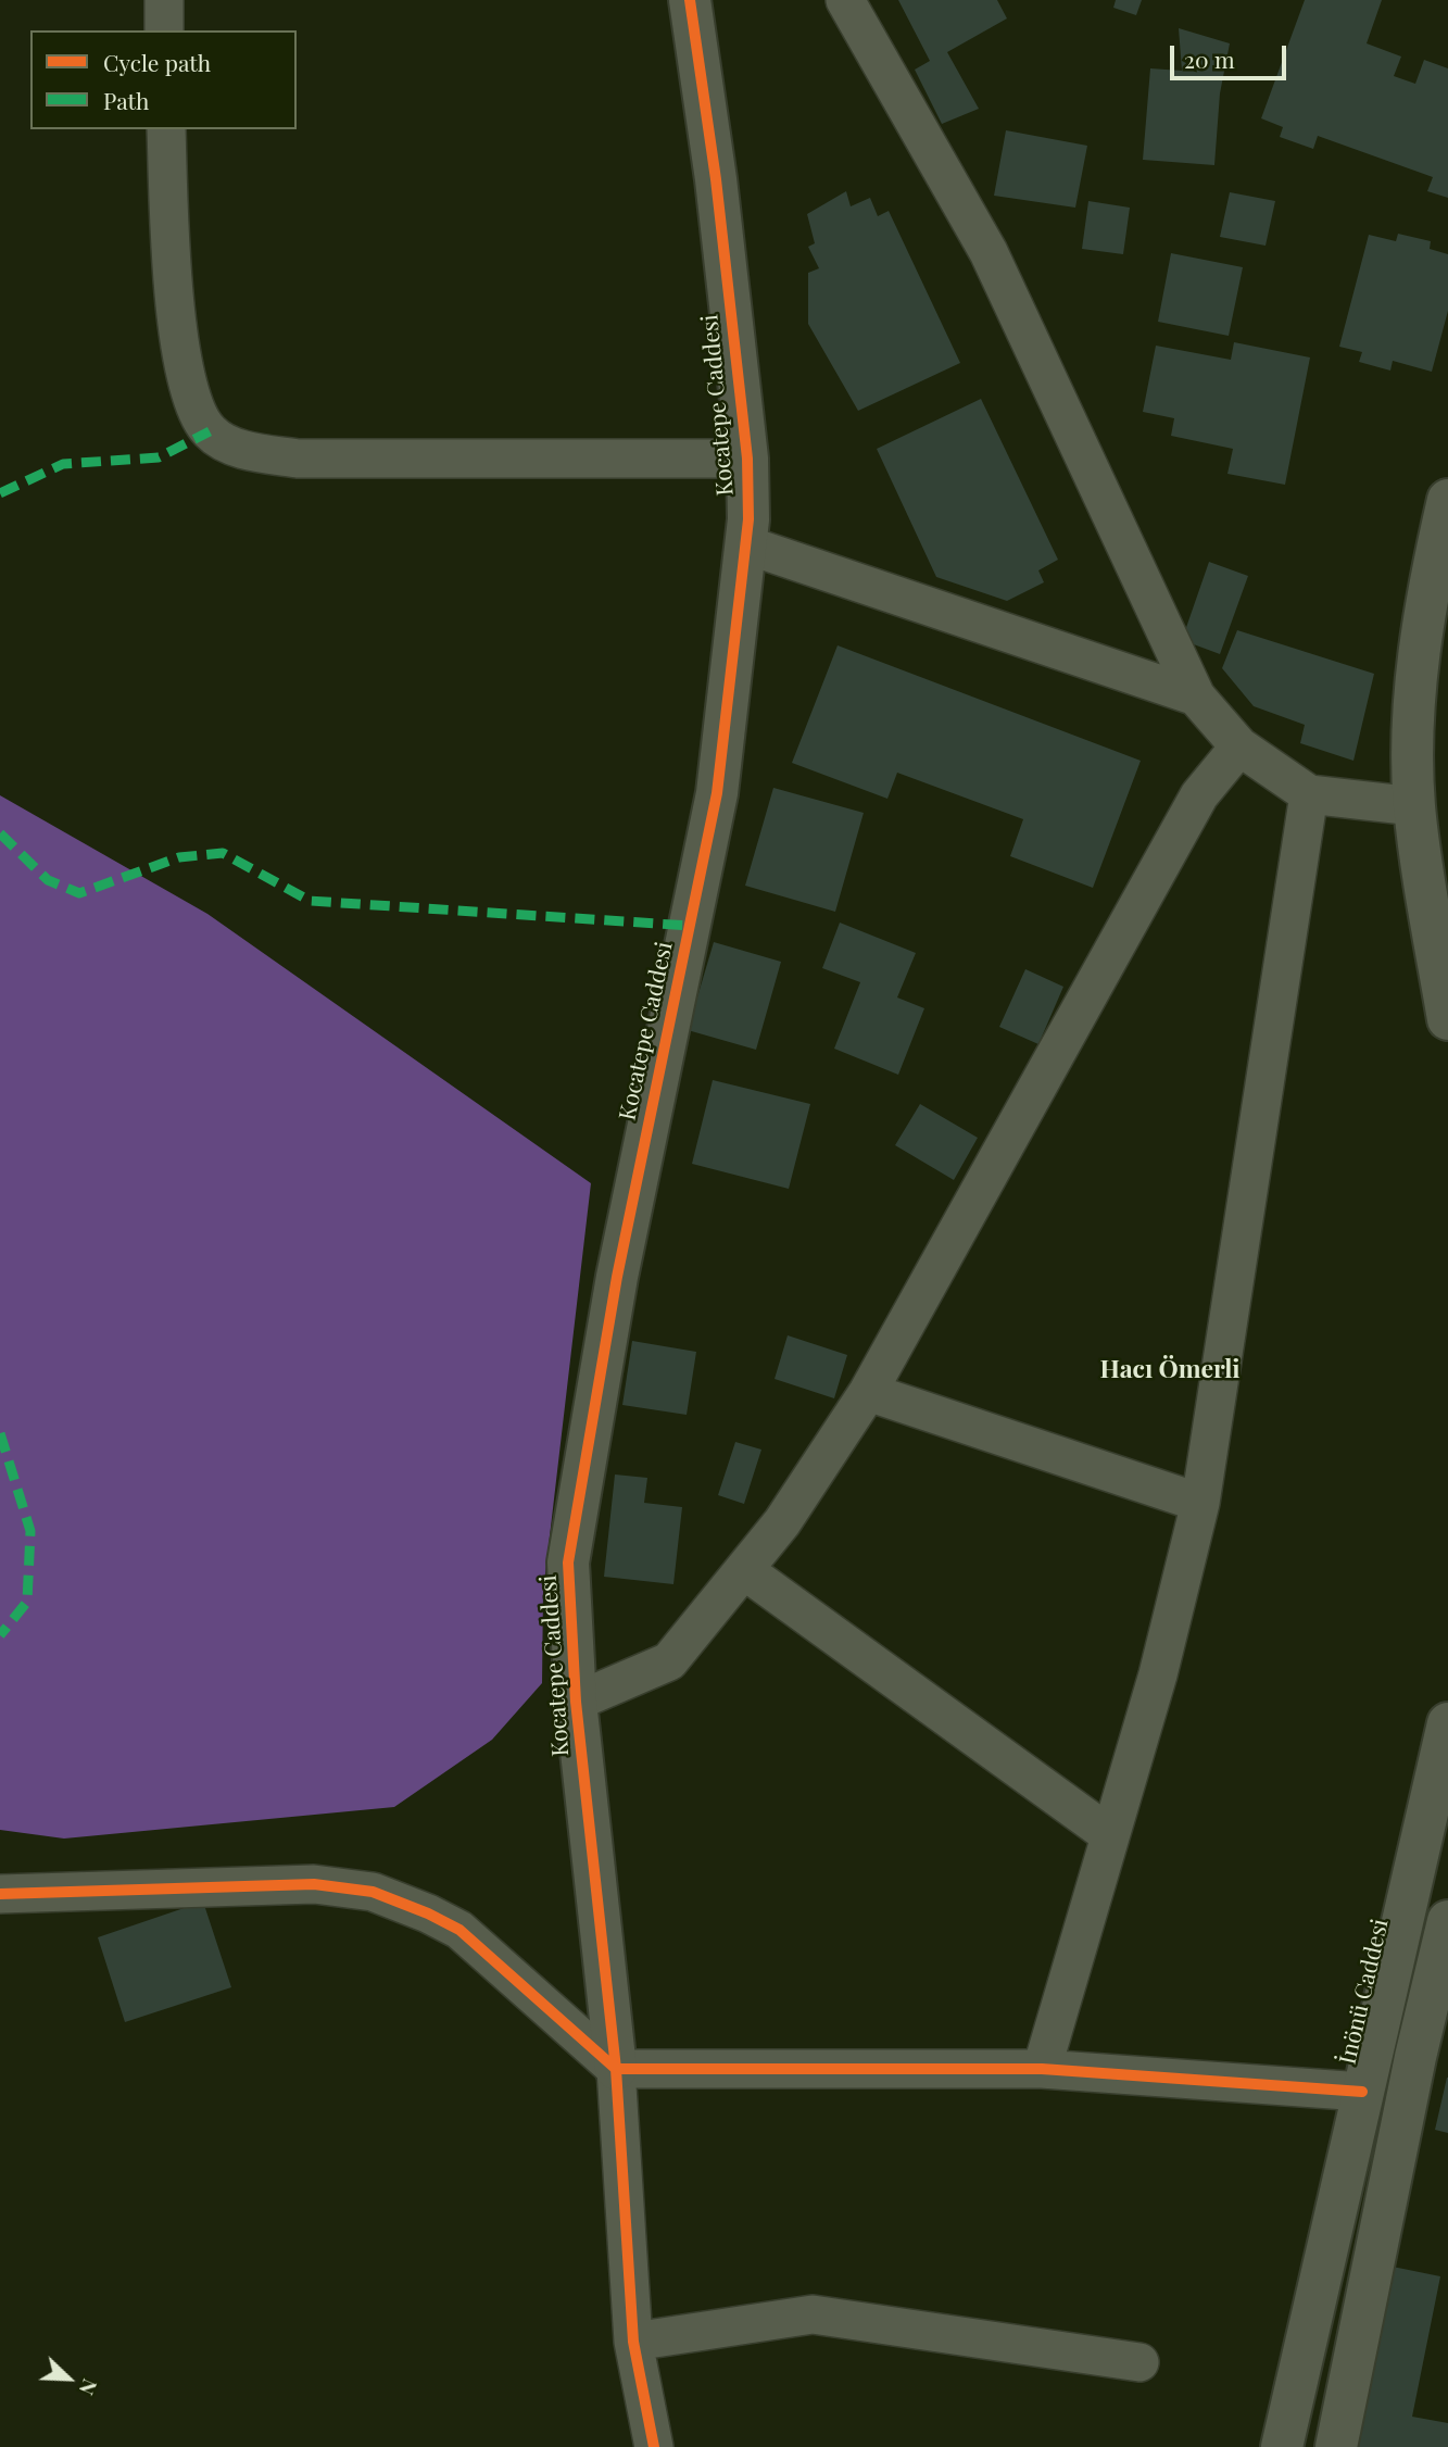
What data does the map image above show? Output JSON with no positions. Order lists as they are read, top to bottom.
{
  "streets": {
    "street": ["Kocatepe Caddesi", "İnönü Caddesi"]
  },
  "districts": ["Hacı Ömerli"],
  "legend": ["Cycle path", "Path"],
  "scale_bar": "20 m",
  "north": "bottom right"
}
